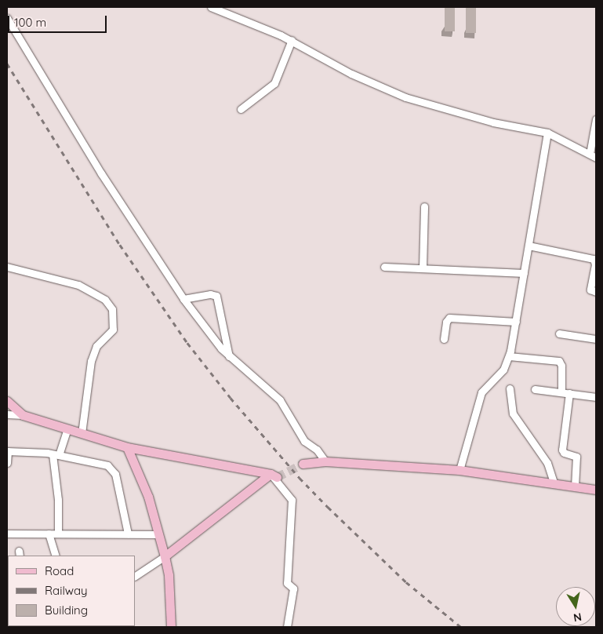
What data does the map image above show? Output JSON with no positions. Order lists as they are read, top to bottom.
{
  "legend": ["Road", "Railway", "Building"],
  "scale_bar": "100 m",
  "north": "bottom"
}
